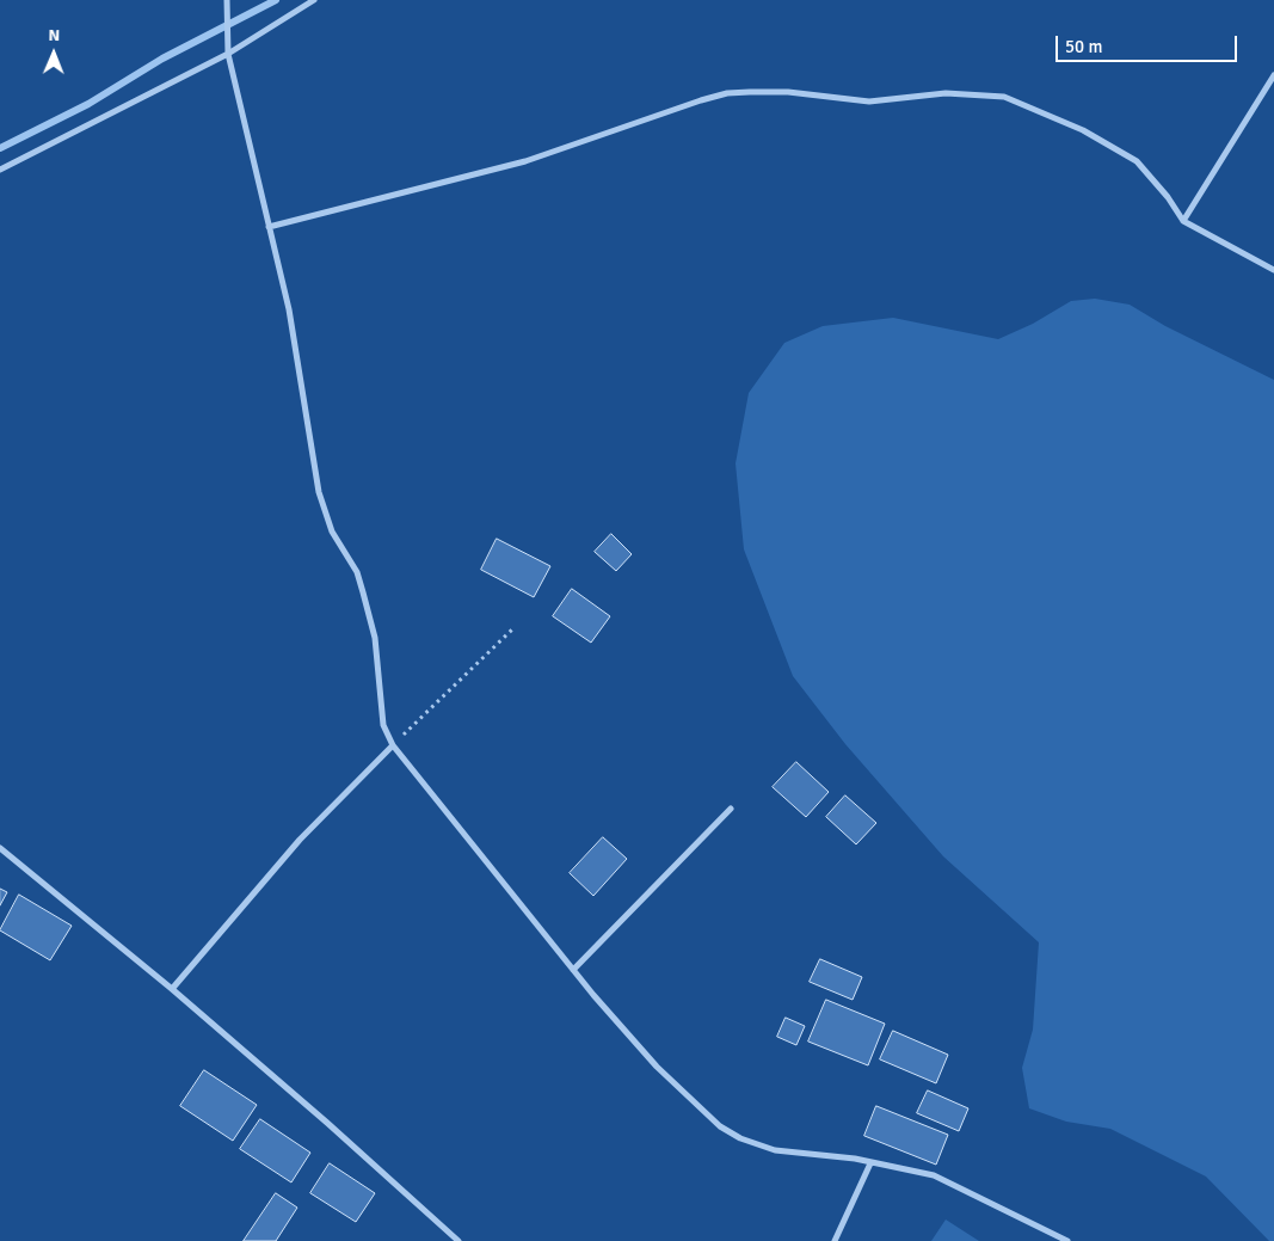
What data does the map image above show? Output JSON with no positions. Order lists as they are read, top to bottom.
{
  "scale_bar": "50 m",
  "north": "top"
}
